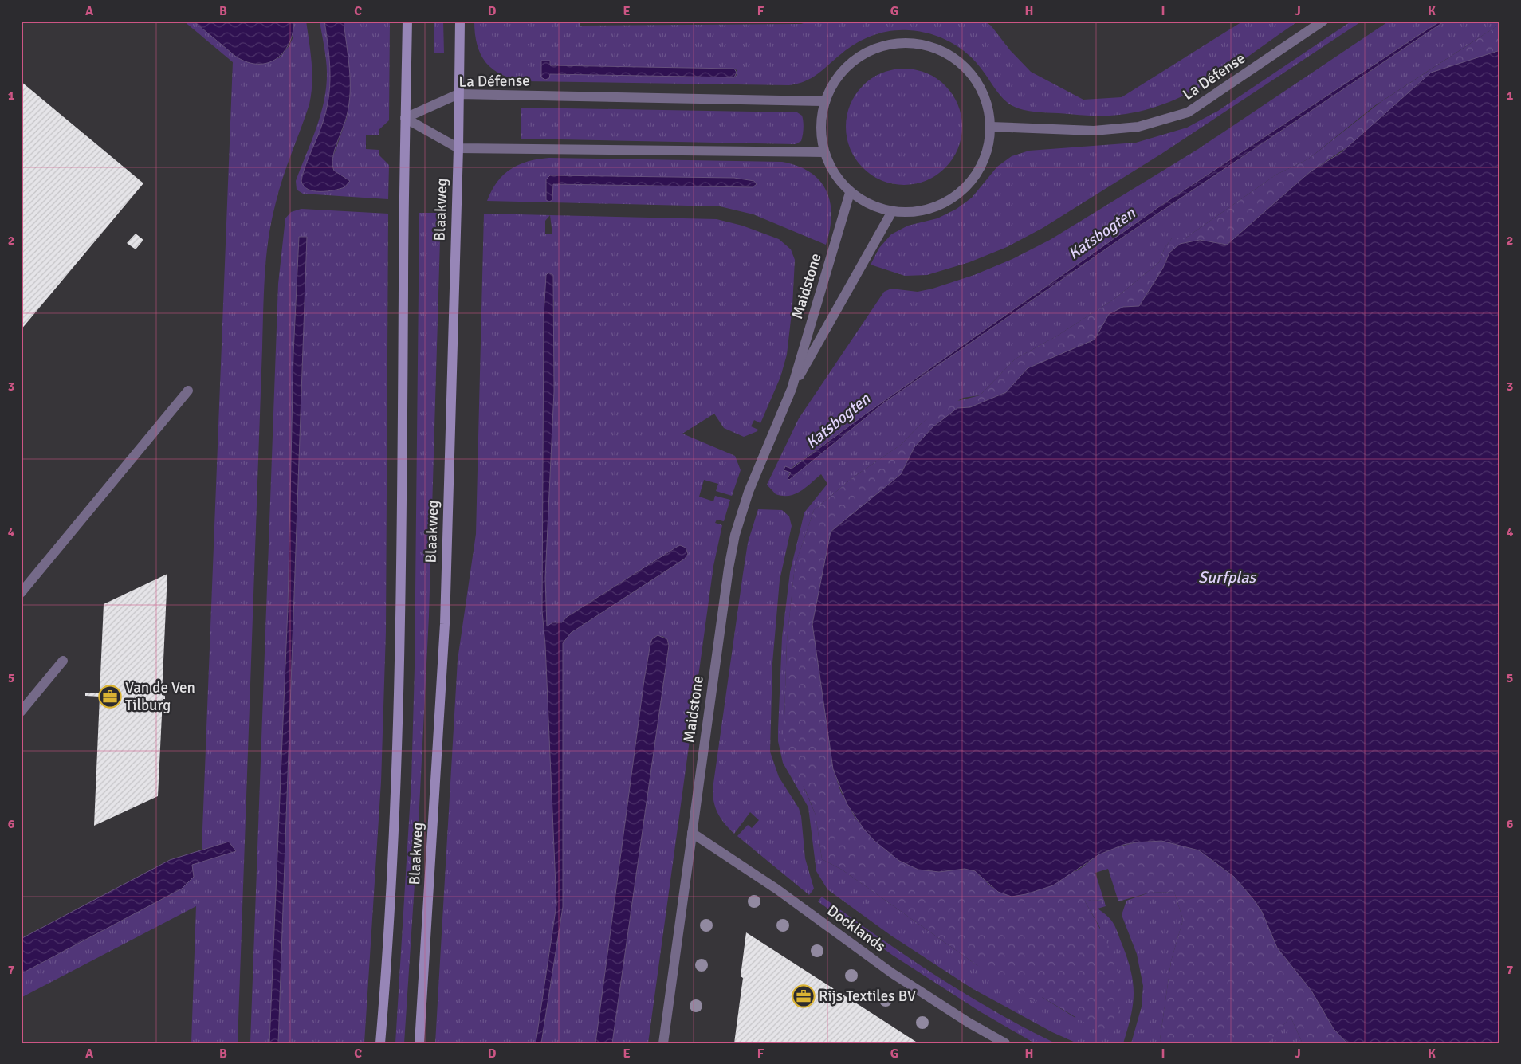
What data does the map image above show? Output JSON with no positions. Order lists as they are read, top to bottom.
{
  "streets": {
    "main road": ["Blaakweg"],
    "street": ["La Défense", "Maidstone", "Docklands"]
  },
  "crossings": [
    ["La Défense", "Blaakweg"],
    ["Maidstone", "Docklands"]
  ],
  "water": ["Katsbogten", "Surfplas"],
  "places": {
    "office": ["Van de Ven Tilburg", "Rijs Textiles BV"]
  },
  "grid": {
    "columns": [
      "A",
      "B",
      "C",
      "D",
      "E",
      "F",
      "G",
      "H",
      "I",
      "J",
      "K"
    ],
    "rows": [
      "1",
      "2",
      "3",
      "4",
      "5",
      "6",
      "7"
    ]
  }
}
